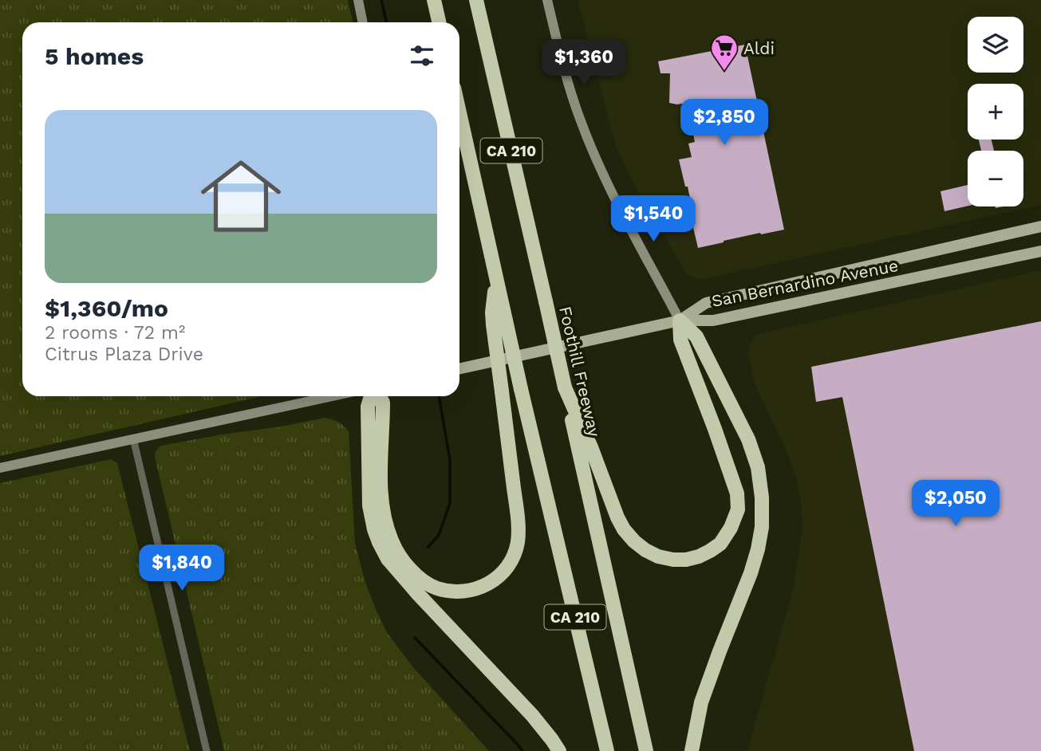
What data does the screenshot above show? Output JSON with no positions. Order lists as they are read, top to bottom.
{
  "streets": {
    "highway": ["CA 210", "Foothill Freeway"],
    "main road": ["San Bernardino Avenue"]
  },
  "places": {
    "supermarket": ["Aldi"]
  },
  "page": {
    "map_buttons": ["+", "−"],
    "heading": "5 homes",
    "price": [
      "$1,360",
      "$2,850",
      "$1,540",
      "$2,050",
      "$1,840"
    ],
    "list": [
      {
        "name": "$1,360/mo",
        "note": "2 rooms · 72 m² · Citrus Plaza Drive"
      }
    ]
  }
}
